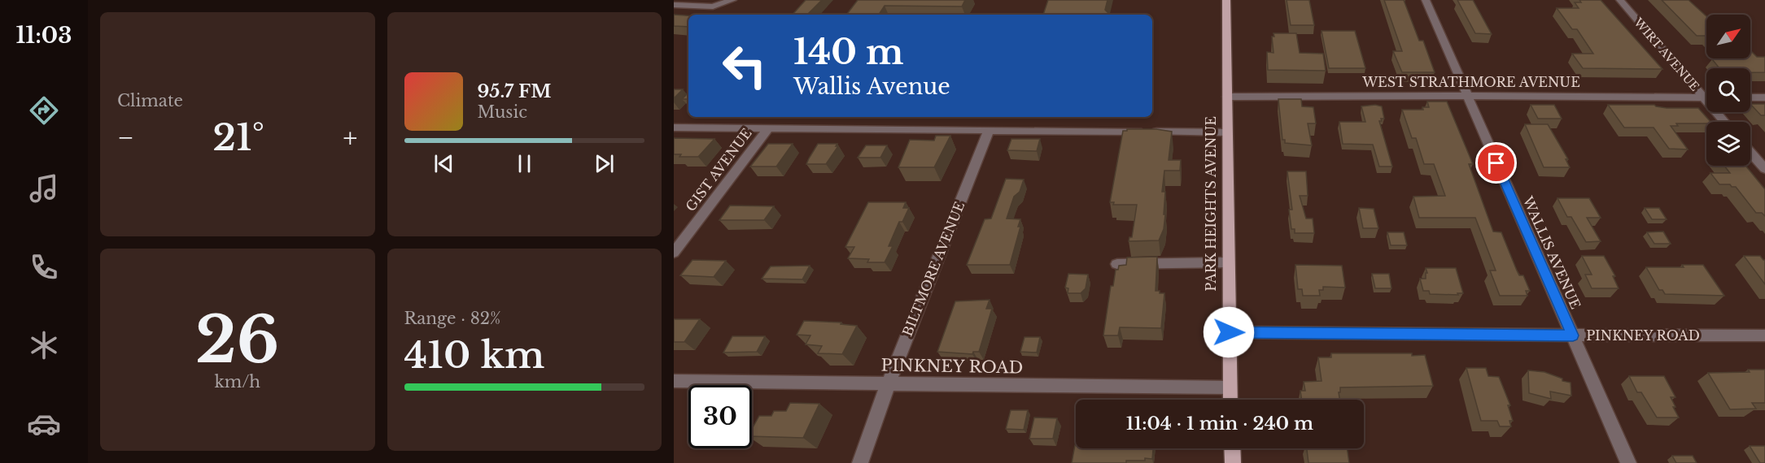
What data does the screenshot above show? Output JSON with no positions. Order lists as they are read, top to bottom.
{
  "streets": {
    "main road": ["PARK HEIGHTS AVENUE"],
    "street": [
      "WIRT AVENUE",
      "WEST STRATHMORE AVENUE",
      "GIST AVENUE",
      "WALLIS AVENUE",
      "BILTMORE AVENUE",
      "PINKNEY ROAD"
    ]
  },
  "crossings": [
    ["WIRT AVENUE", "WEST STRATHMORE AVENUE"],
    ["WEST STRATHMORE AVENUE", "PARK HEIGHTS AVENUE"],
    ["WEST STRATHMORE AVENUE", "WALLIS AVENUE"],
    ["PARK HEIGHTS AVENUE", "PINKNEY ROAD"],
    ["WALLIS AVENUE", "PINKNEY ROAD"],
    ["BILTMORE AVENUE", "PINKNEY ROAD"]
  ],
  "north": "top right",
  "page": {
    "tabs": "11:03",
    "tile": [
      "Climate",
      ["26", "km/h"],
      ["Range · 82%", "410 km"]
    ],
    "turn": ["140 m", "Wallis Avenue"],
    "song": ["95.7 FM", "Music"],
    "heat": ["−", "21°", "+"],
    "limit": "30",
    "trip": "11:04 · 1 min · 240 m"
  }
}
